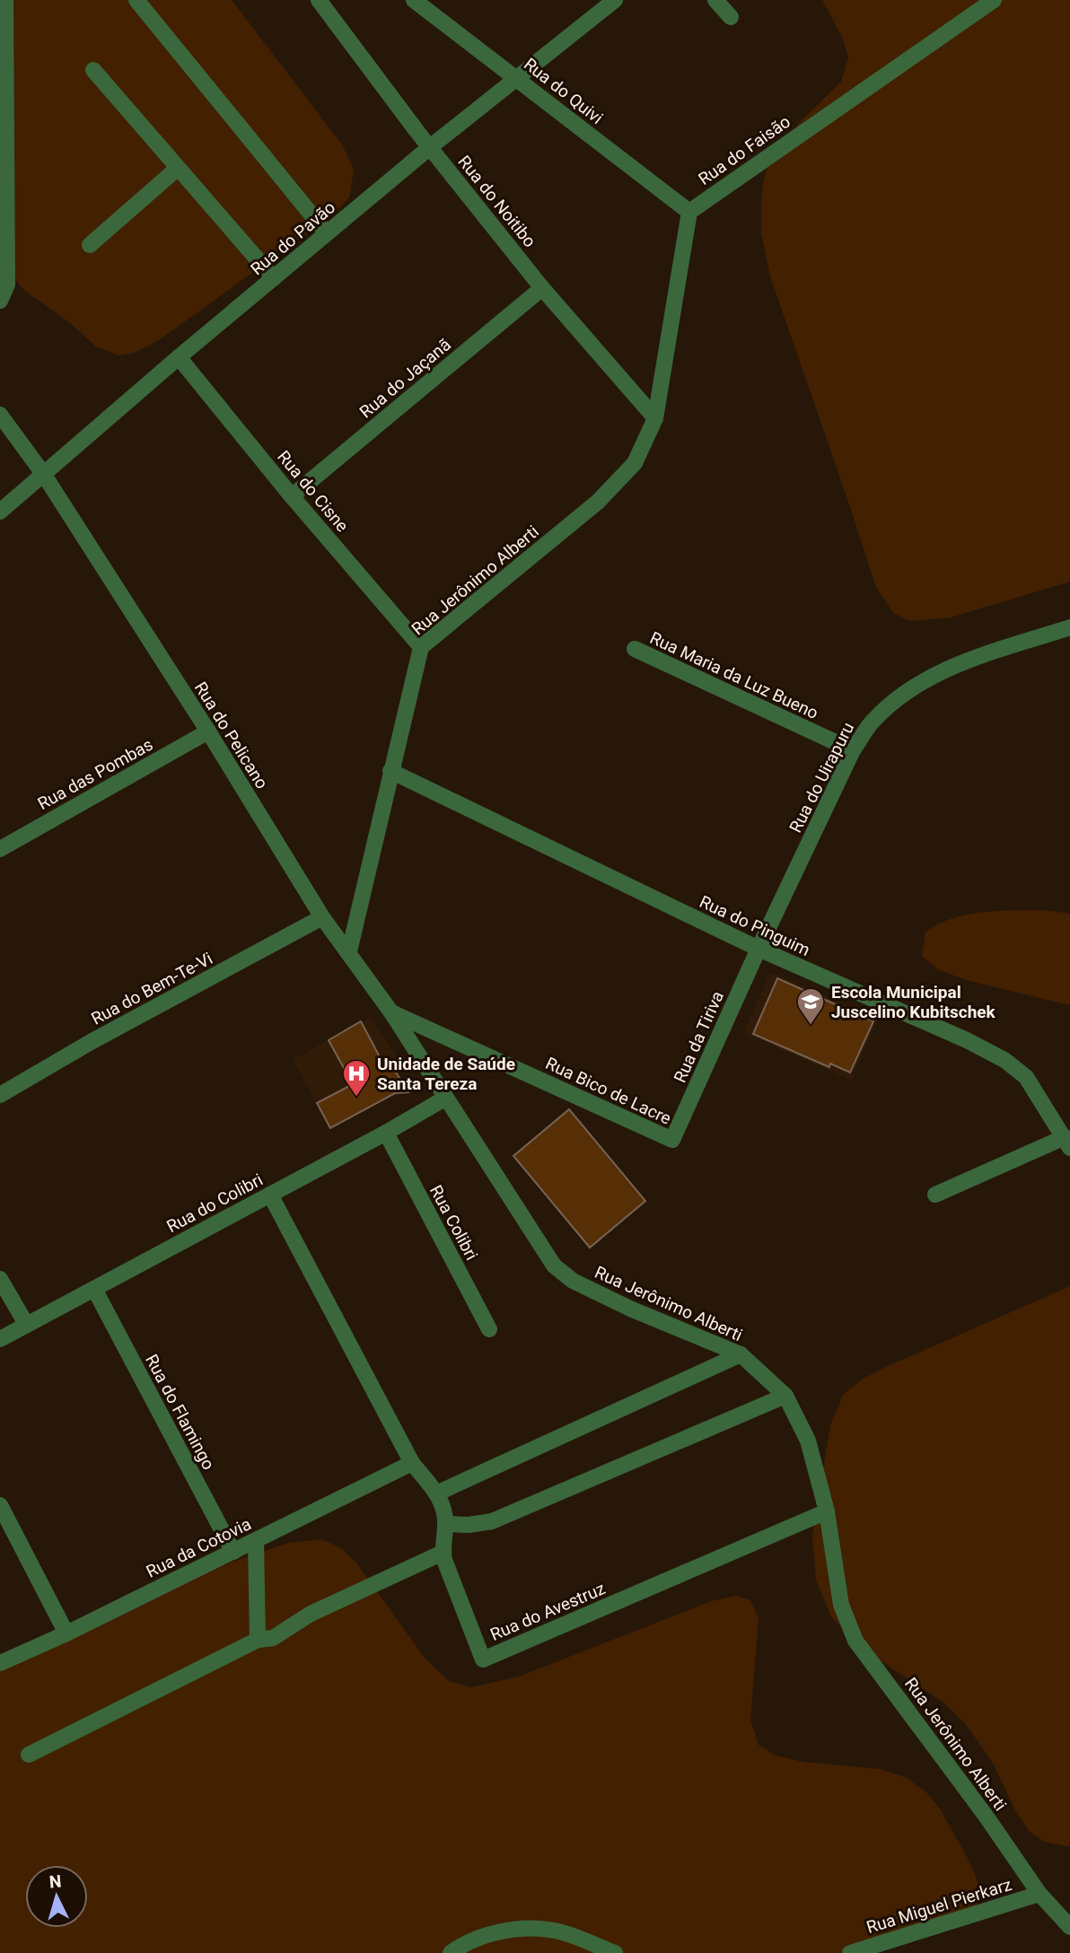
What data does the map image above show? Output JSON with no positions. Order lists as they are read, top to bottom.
{
  "streets": {
    "street": [
      "Rua do Quivi",
      "Rua do Faisão",
      "Rua do Noitibo",
      "Rua do Pavão",
      "Rua do Jaçanã",
      "Rua do Cisne",
      "Rua Jerônimo Alberti",
      "Rua Maria da Luz Bueno",
      "Rua do Pelicano",
      "Rua das Pombas",
      "Rua do Uirapuru",
      "Rua do Pinguim",
      "Rua do Bem-Te-Vi",
      "Rua da Tiriva",
      "Rua Bico de Lacre",
      "Rua do Colibri",
      "Rua Colibri",
      "Rua do Flamingo",
      "Rua da Cotovia",
      "Rua do Avestruz",
      "Rua Miguel Pierkarz"
    ]
  },
  "crossings": [
    ["Rua do Quivi", "Rua do Faisão"],
    ["Rua do Quivi", "Rua do Pavão"],
    ["Rua do Noitibo", "Rua do Pavão"],
    ["Rua do Noitibo", "Rua do Jaçanã"],
    ["Rua do Noitibo", "Rua Jerônimo Alberti"],
    ["Rua do Pavão", "Rua do Cisne"],
    ["Rua do Pavão", "Rua do Pelicano"],
    ["Rua do Jaçanã", "Rua do Cisne"],
    ["Rua do Cisne", "Rua Jerônimo Alberti"],
    ["Rua Jerônimo Alberti", "Rua do Pelicano"],
    ["Rua Jerônimo Alberti", "Rua do Pinguim"],
    ["Rua Jerônimo Alberti", "Rua Bico de Lacre"],
    ["Rua Jerônimo Alberti", "Rua do Colibri"],
    ["Rua Jerônimo Alberti", "Rua do Avestruz"],
    ["Rua Jerônimo Alberti", "Rua Miguel Pierkarz"],
    ["Rua Maria da Luz Bueno", "Rua do Uirapuru"],
    ["Rua do Pelicano", "Rua das Pombas"],
    ["Rua do Pelicano", "Rua do Bem-Te-Vi"],
    ["Rua do Pelicano", "Rua Bico de Lacre"],
    ["Rua do Uirapuru", "Rua do Pinguim"],
    ["Rua do Uirapuru", "Rua da Tiriva"],
    ["Rua do Pinguim", "Rua da Tiriva"],
    ["Rua da Tiriva", "Rua Bico de Lacre"],
    ["Rua do Colibri", "Rua Colibri"],
    ["Rua do Colibri", "Rua do Flamingo"],
    ["Rua do Colibri", "Rua do Avestruz"],
    ["Rua do Flamingo", "Rua da Cotovia"],
    ["Rua da Cotovia", "Rua do Avestruz"]
  ],
  "places": {
    "school or university": ["Escola Municipal Juscelino Kubitschek"],
    "hospital": ["Unidade de Saúde Santa Tereza"]
  },
  "north": "top"
}
